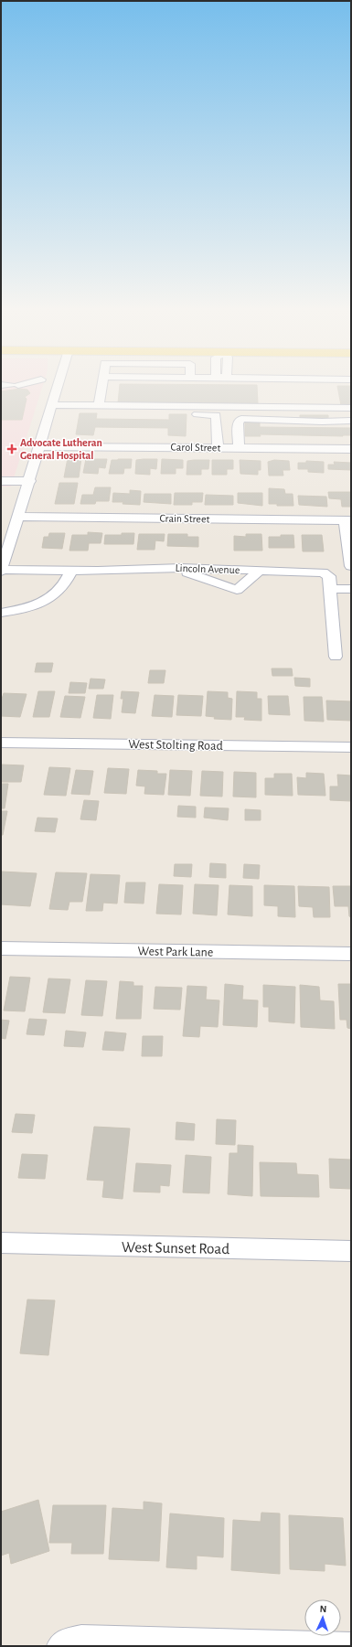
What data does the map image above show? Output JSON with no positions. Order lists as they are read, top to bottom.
{
  "streets": {
    "street": [
      "Carol Street",
      "Crain Street",
      "Lincoln Avenue",
      "West Stolting Road",
      "West Park Lane",
      "West Sunset Road"
    ]
  },
  "places": {
    "health": ["Advocate Lutheran General Hospital"]
  },
  "north": "top"
}
